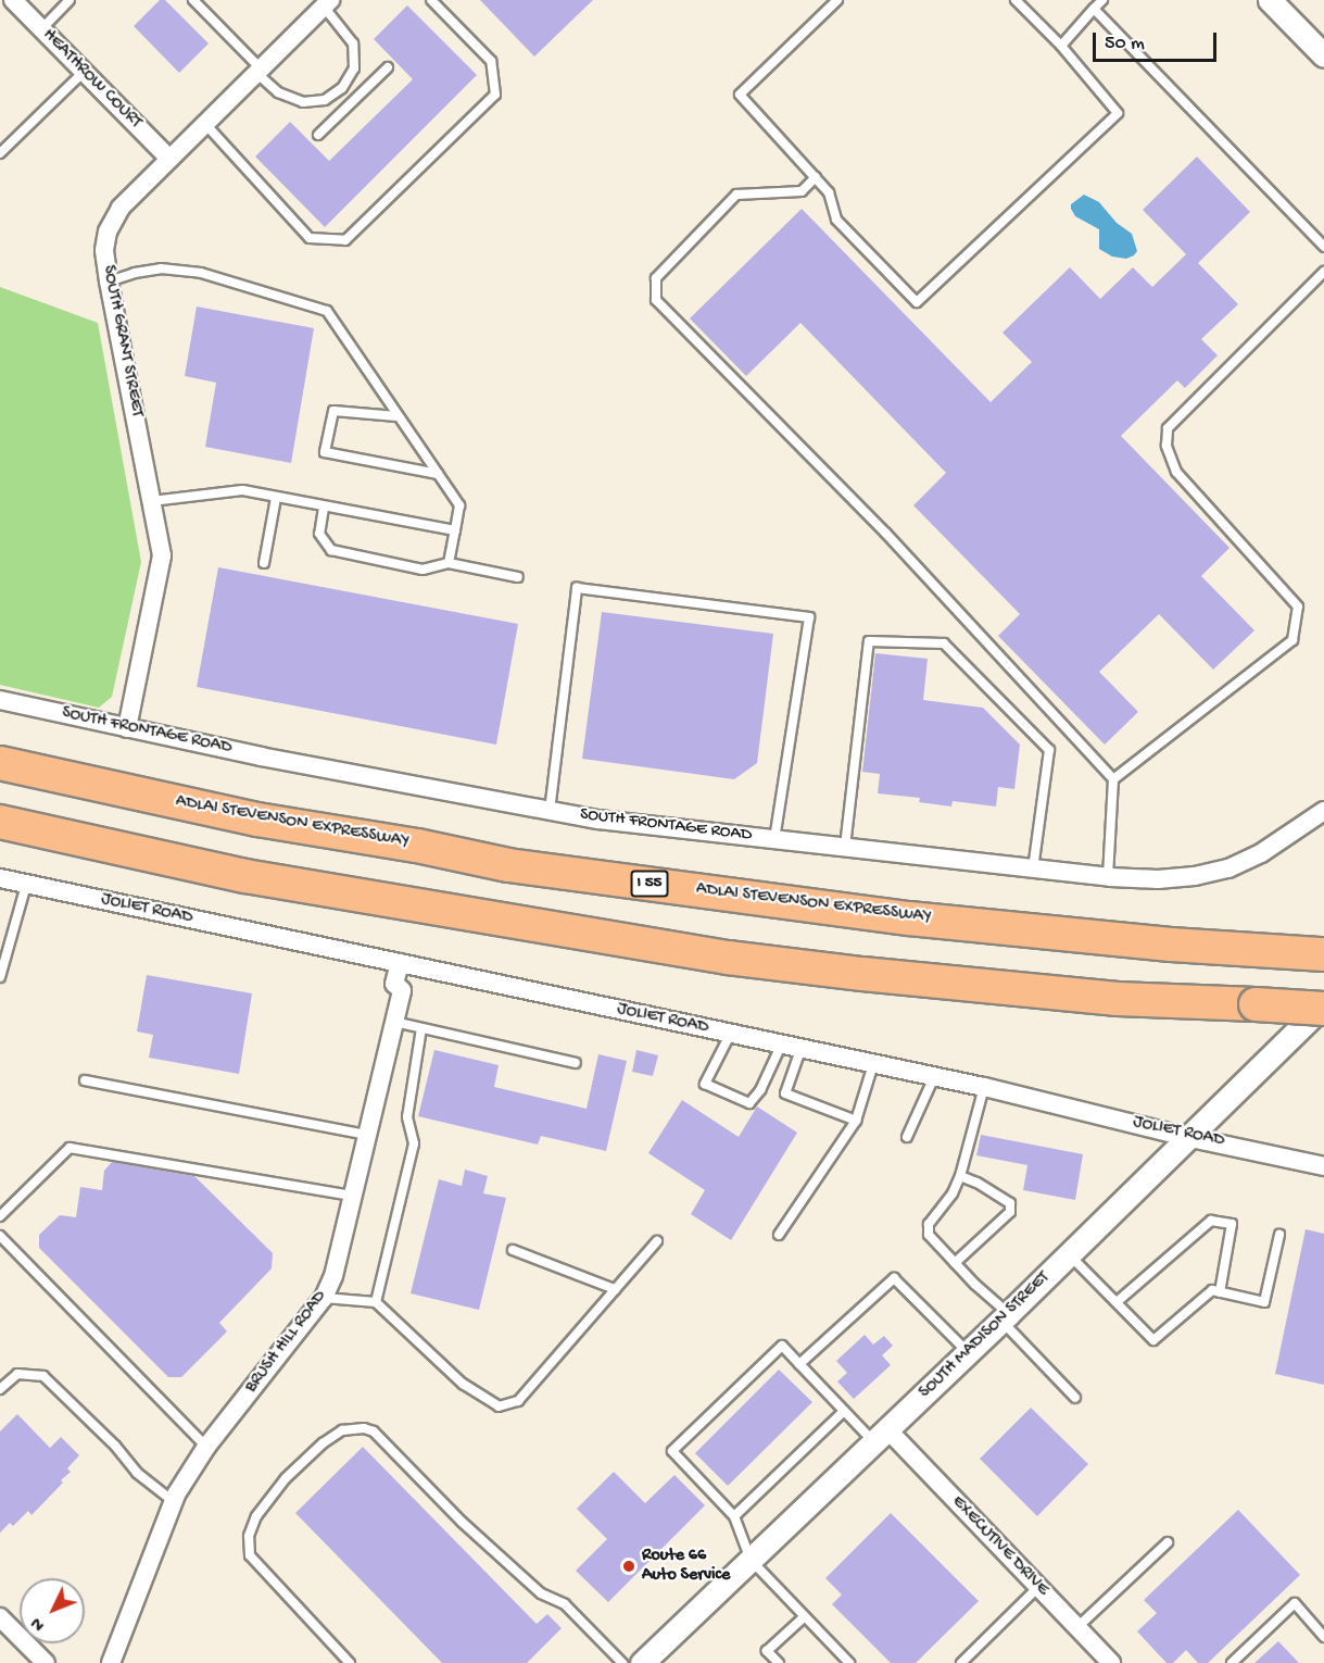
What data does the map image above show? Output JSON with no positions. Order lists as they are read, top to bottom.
{
  "streets": {
    "highway": ["ADLAI STEVENSON EXPRESSWAY", "I 55"],
    "street": [
      "HEATHROW COURT",
      "SOUTH GRANT STREET",
      "SOUTH FRONTAGE ROAD",
      "JOLIET ROAD",
      "SOUTH MADISON STREET",
      "BRUSH HILL ROAD",
      "EXECUTIVE DRIVE"
    ]
  },
  "crossings": [
    ["HEATHROW COURT", "SOUTH GRANT STREET"],
    ["SOUTH GRANT STREET", "SOUTH FRONTAGE ROAD"],
    ["JOLIET ROAD", "SOUTH MADISON STREET"],
    ["JOLIET ROAD", "BRUSH HILL ROAD"],
    ["SOUTH MADISON STREET", "EXECUTIVE DRIVE"]
  ],
  "places": ["Route 66 Auto Service"],
  "scale_bar": "50 m",
  "north": "bottom left"
}
